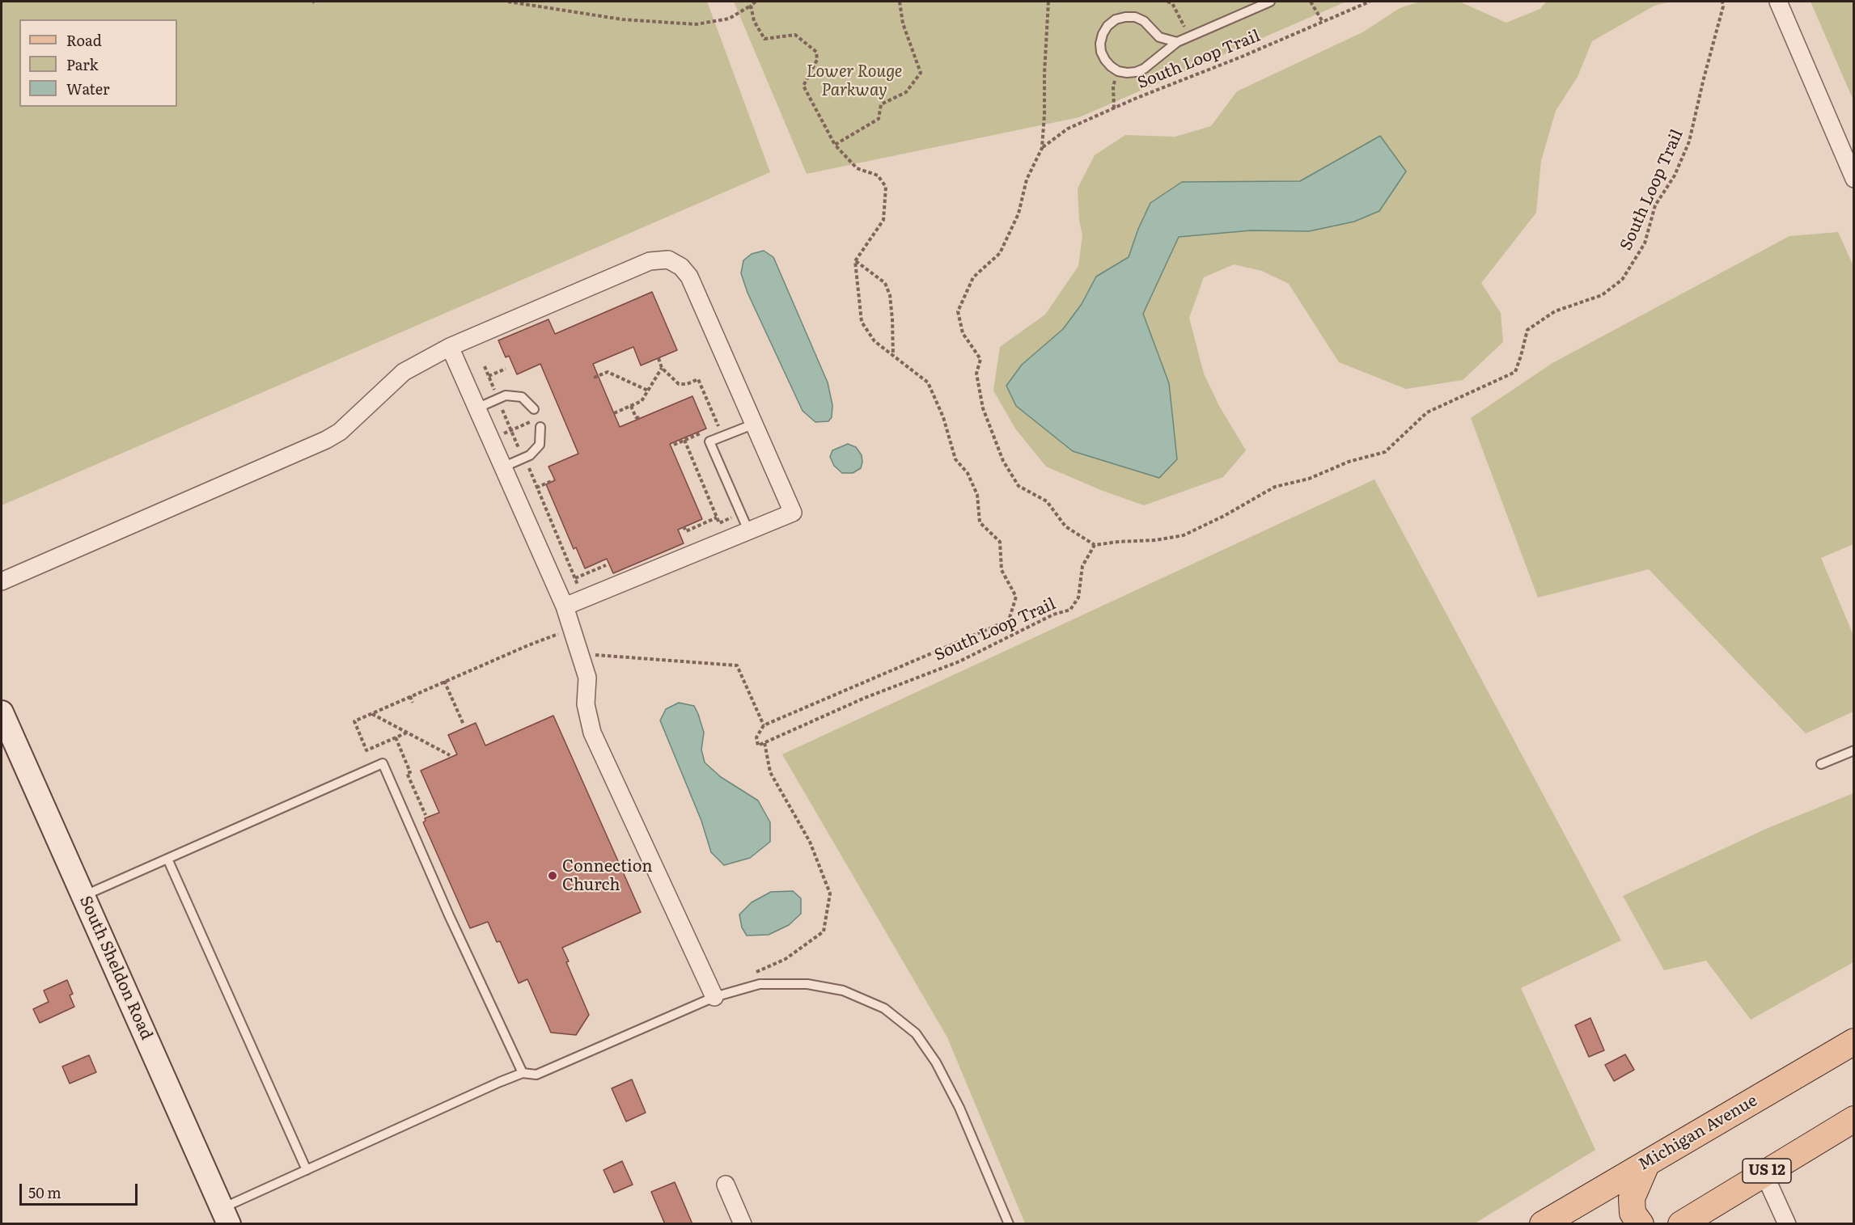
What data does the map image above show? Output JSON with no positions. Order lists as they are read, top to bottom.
{
  "streets": {
    "main road": ["Michigan Avenue", "US 12"],
    "street": ["South Sheldon Road"],
    "path": ["South Loop Trail"]
  },
  "parks": ["Lower Rouge Parkway"],
  "places": ["Connection Church"],
  "legend": ["Road", "Park", "Water"],
  "scale_bar": "50 m"
}
